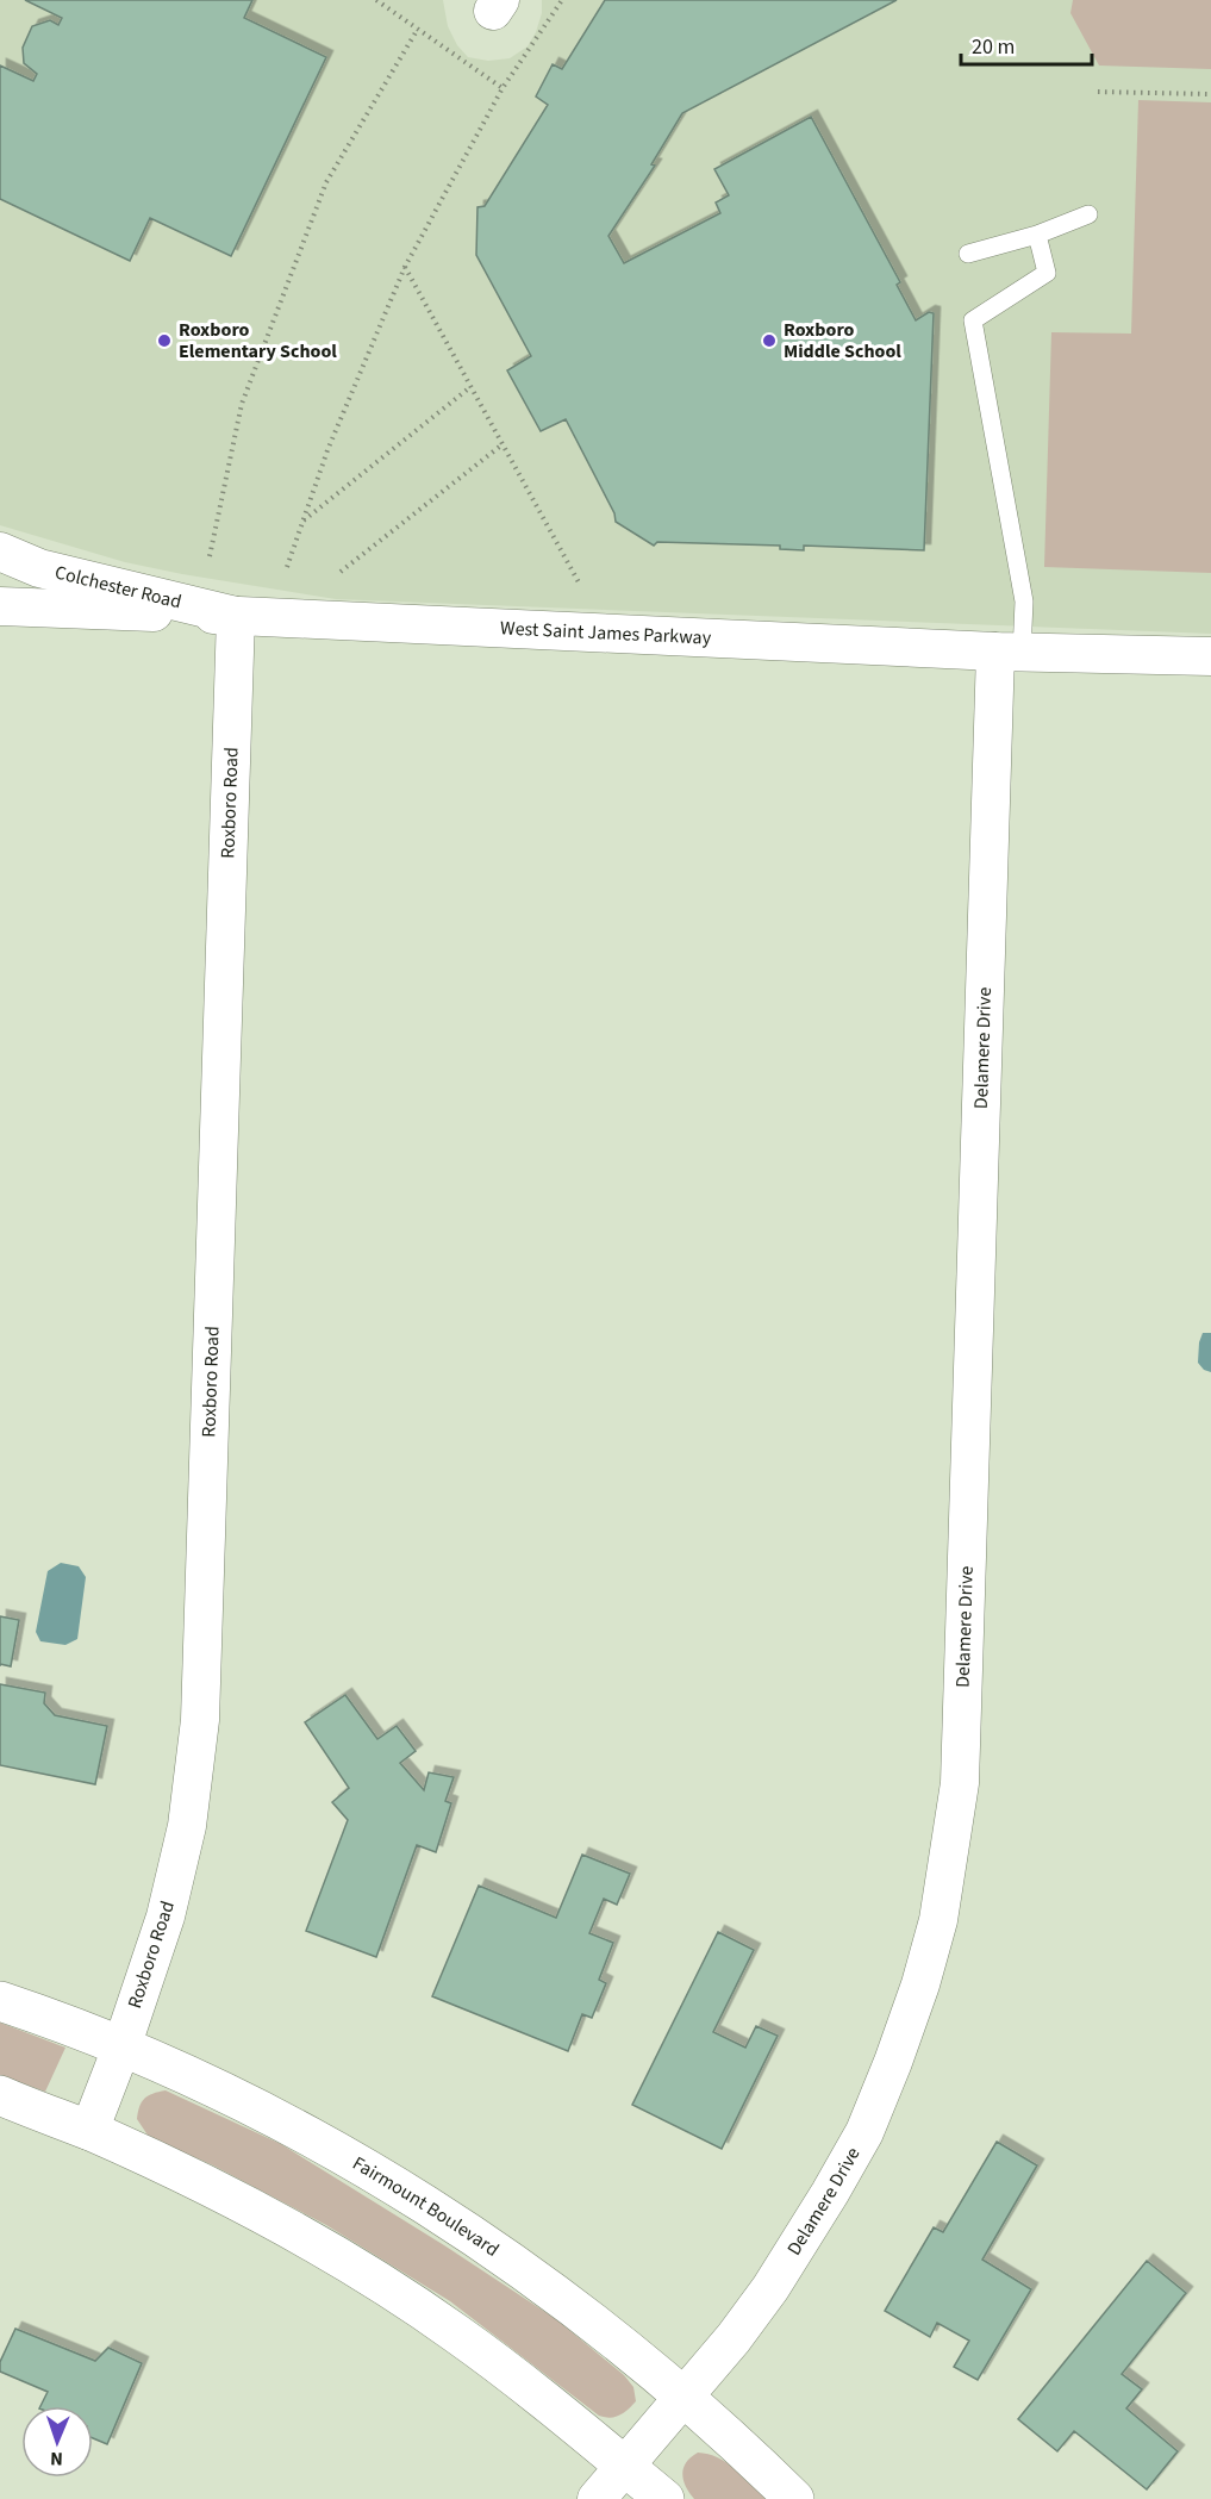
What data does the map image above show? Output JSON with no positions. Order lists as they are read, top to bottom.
{
  "streets": {
    "main road": ["Fairmount Boulevard"],
    "street": [
      "Colchester Road",
      "West Saint James Parkway",
      "Roxboro Road",
      "Delamere Drive"
    ]
  },
  "crossings": [
    ["Colchester Road", "West Saint James Parkway"],
    ["Colchester Road", "Roxboro Road"],
    ["West Saint James Parkway", "Roxboro Road"],
    ["West Saint James Parkway", "Delamere Drive"],
    ["Roxboro Road", "Fairmount Boulevard"],
    ["Delamere Drive", "Fairmount Boulevard"]
  ],
  "places": ["Roxboro Elementary School", "Roxboro Middle School"],
  "scale_bar": "20 m",
  "north": "bottom"
}
